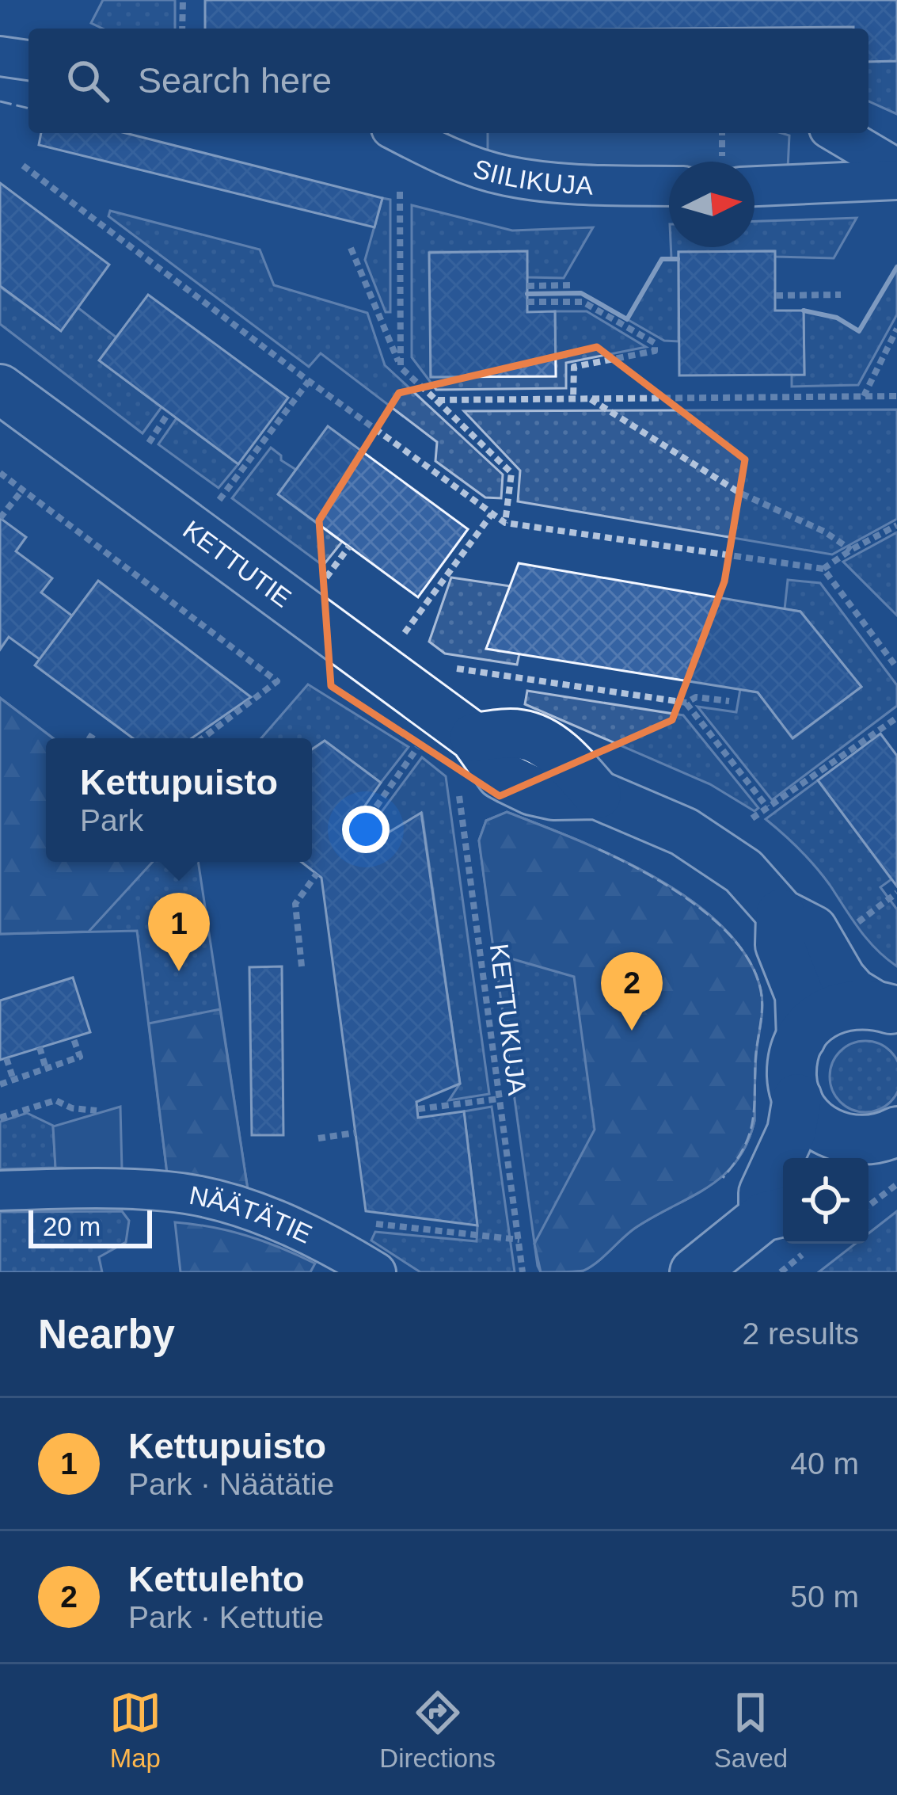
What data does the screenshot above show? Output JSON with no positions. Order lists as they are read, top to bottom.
{
  "streets": {
    "street": ["SIILIKUJA", "KETTUTIE", "NÄÄTÄTIE"],
    "path": ["KETTUKUJA"]
  },
  "scale_bar": "20 m",
  "north": "right",
  "page": {
    "search": "Search here",
    "popup": ["Kettupuisto", "Park"],
    "pins": ["1", "2"],
    "scale": "20 m",
    "heading": ["Nearby", "2 results"],
    "list": [
      {
        "mark": "1",
        "name": "Kettupuisto",
        "note": "Park · Näätätie",
        "value": "40 m"
      },
      {
        "mark": "2",
        "name": "Kettulehto",
        "note": "Park · Kettutie",
        "value": "50 m"
      }
    ],
    "nav": ["Map", "Directions", "Saved"]
  }
}
